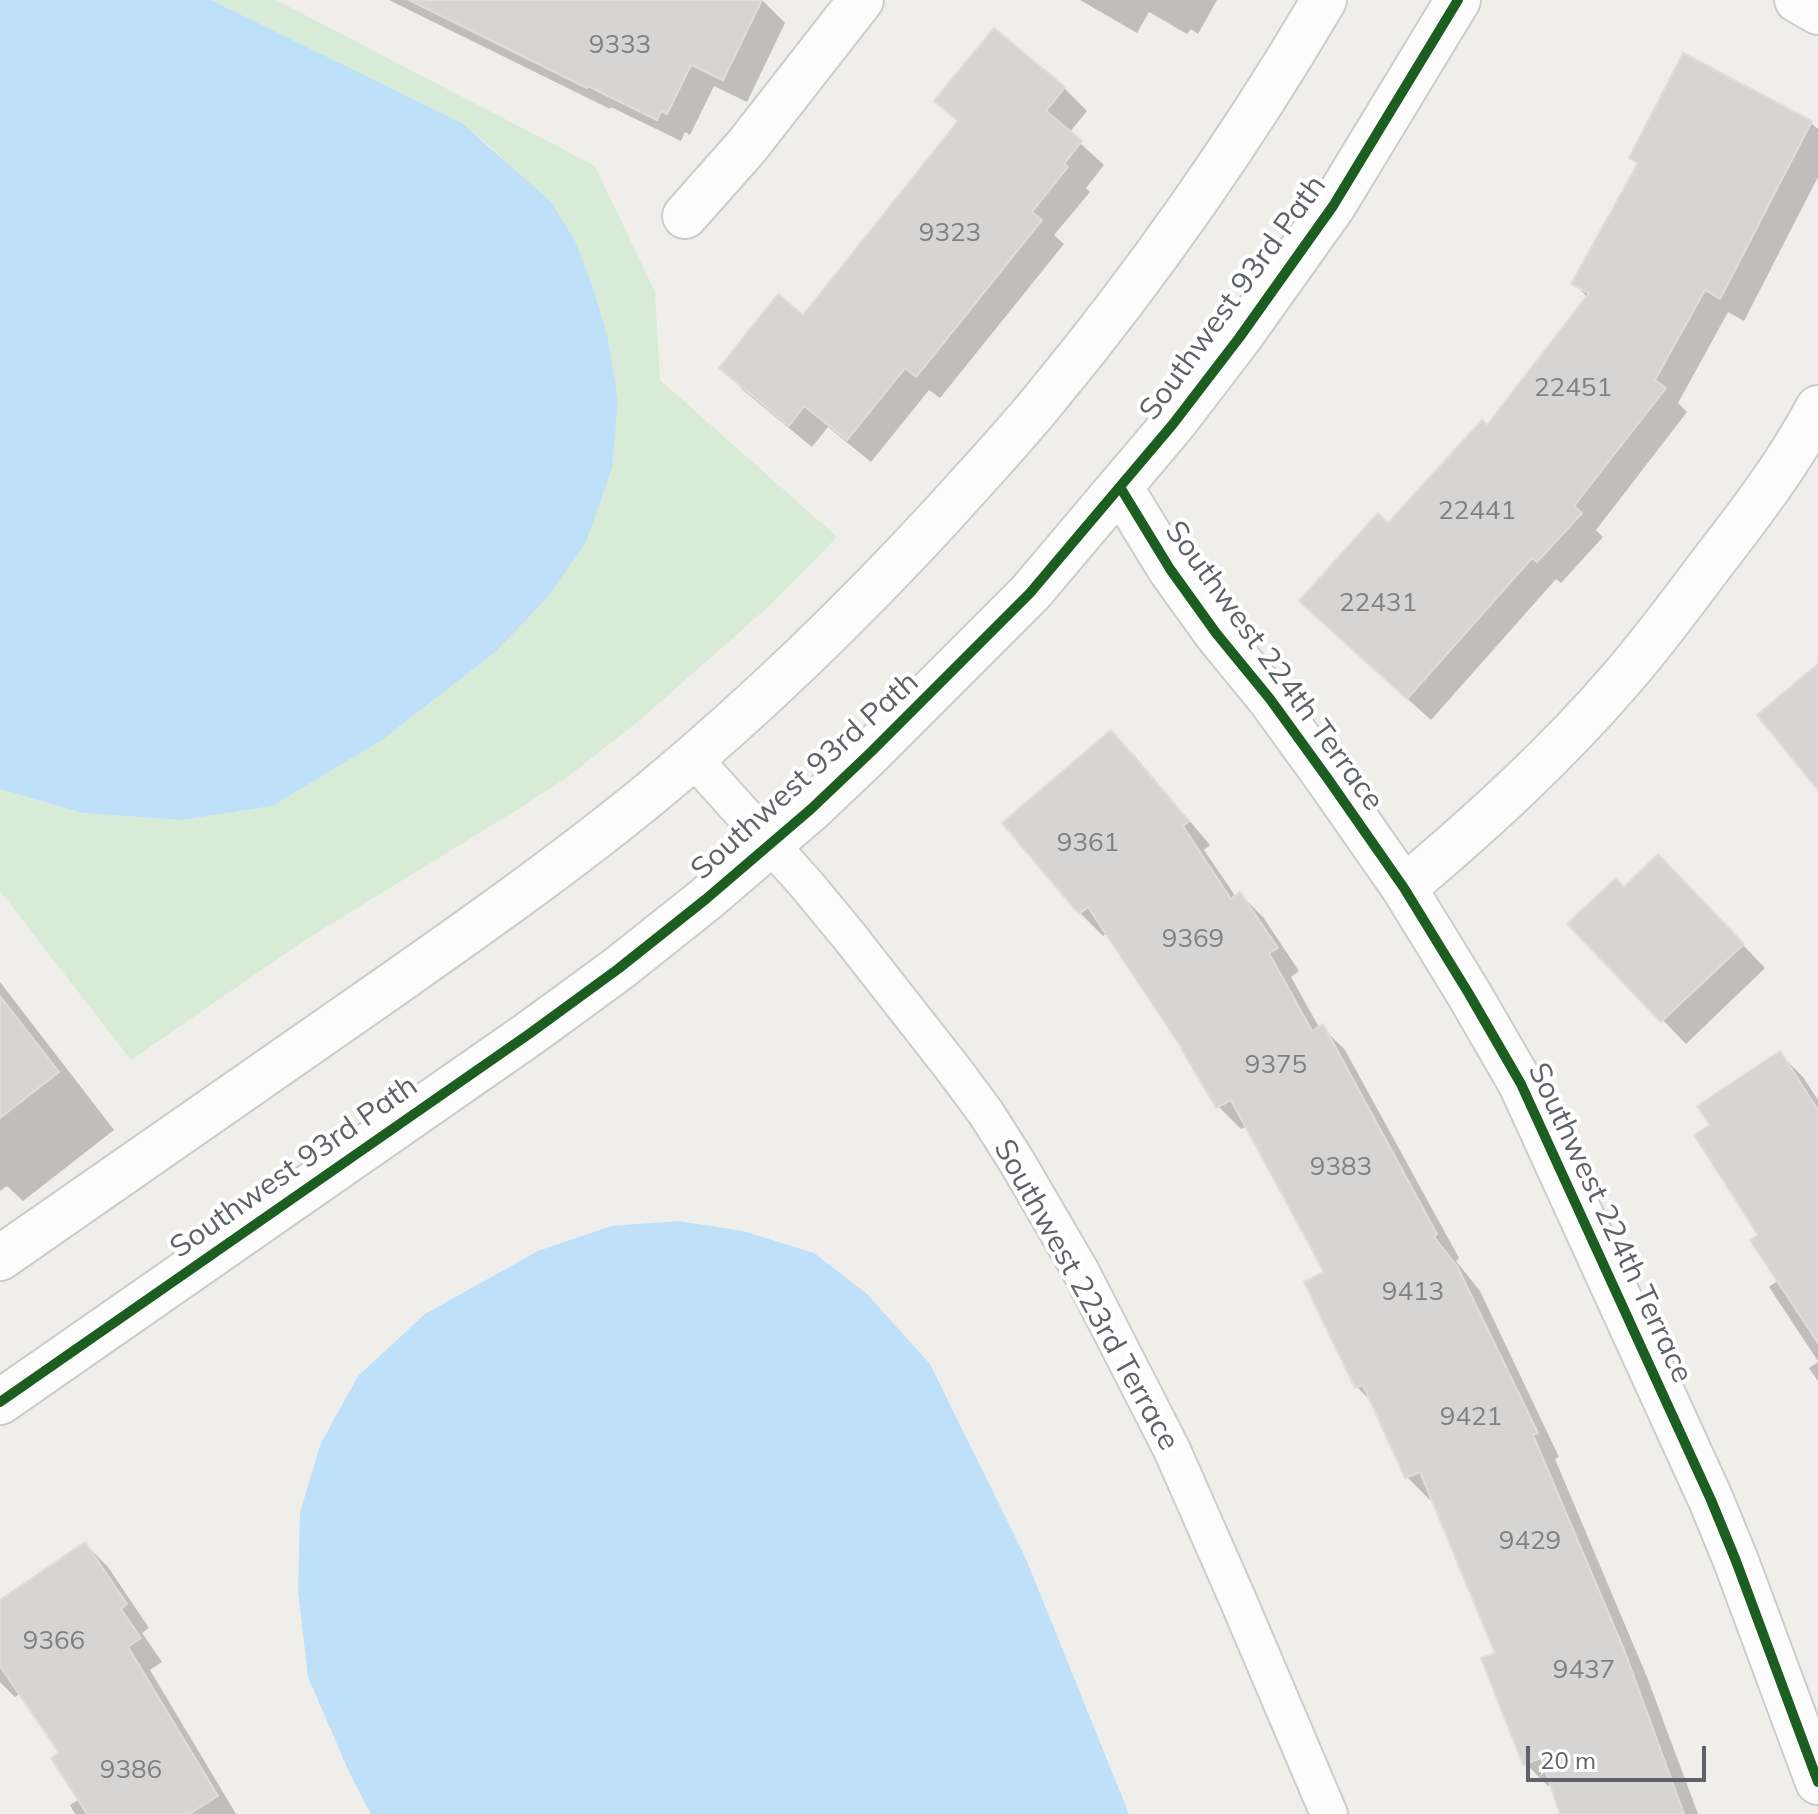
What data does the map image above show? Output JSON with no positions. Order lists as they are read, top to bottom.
{
  "streets": {
    "street": ["Southwest 93rd Path", "Southwest 224th Terrace"],
    "lane": ["Southwest 223rd Terrace"]
  },
  "crossings": [
    ["Southwest 93rd Path", "Southwest 224th Terrace"],
    ["Southwest 93rd Path", "Southwest 223rd Terrace"]
  ],
  "house_numbers": [
    "9333",
    "9323",
    "22451",
    "22441",
    "22431",
    "9361",
    "9369",
    "9375",
    "9383",
    "9413",
    "9421",
    "9429",
    "9366",
    "9437",
    "9386"
  ],
  "scale_bar": "20 m"
}
